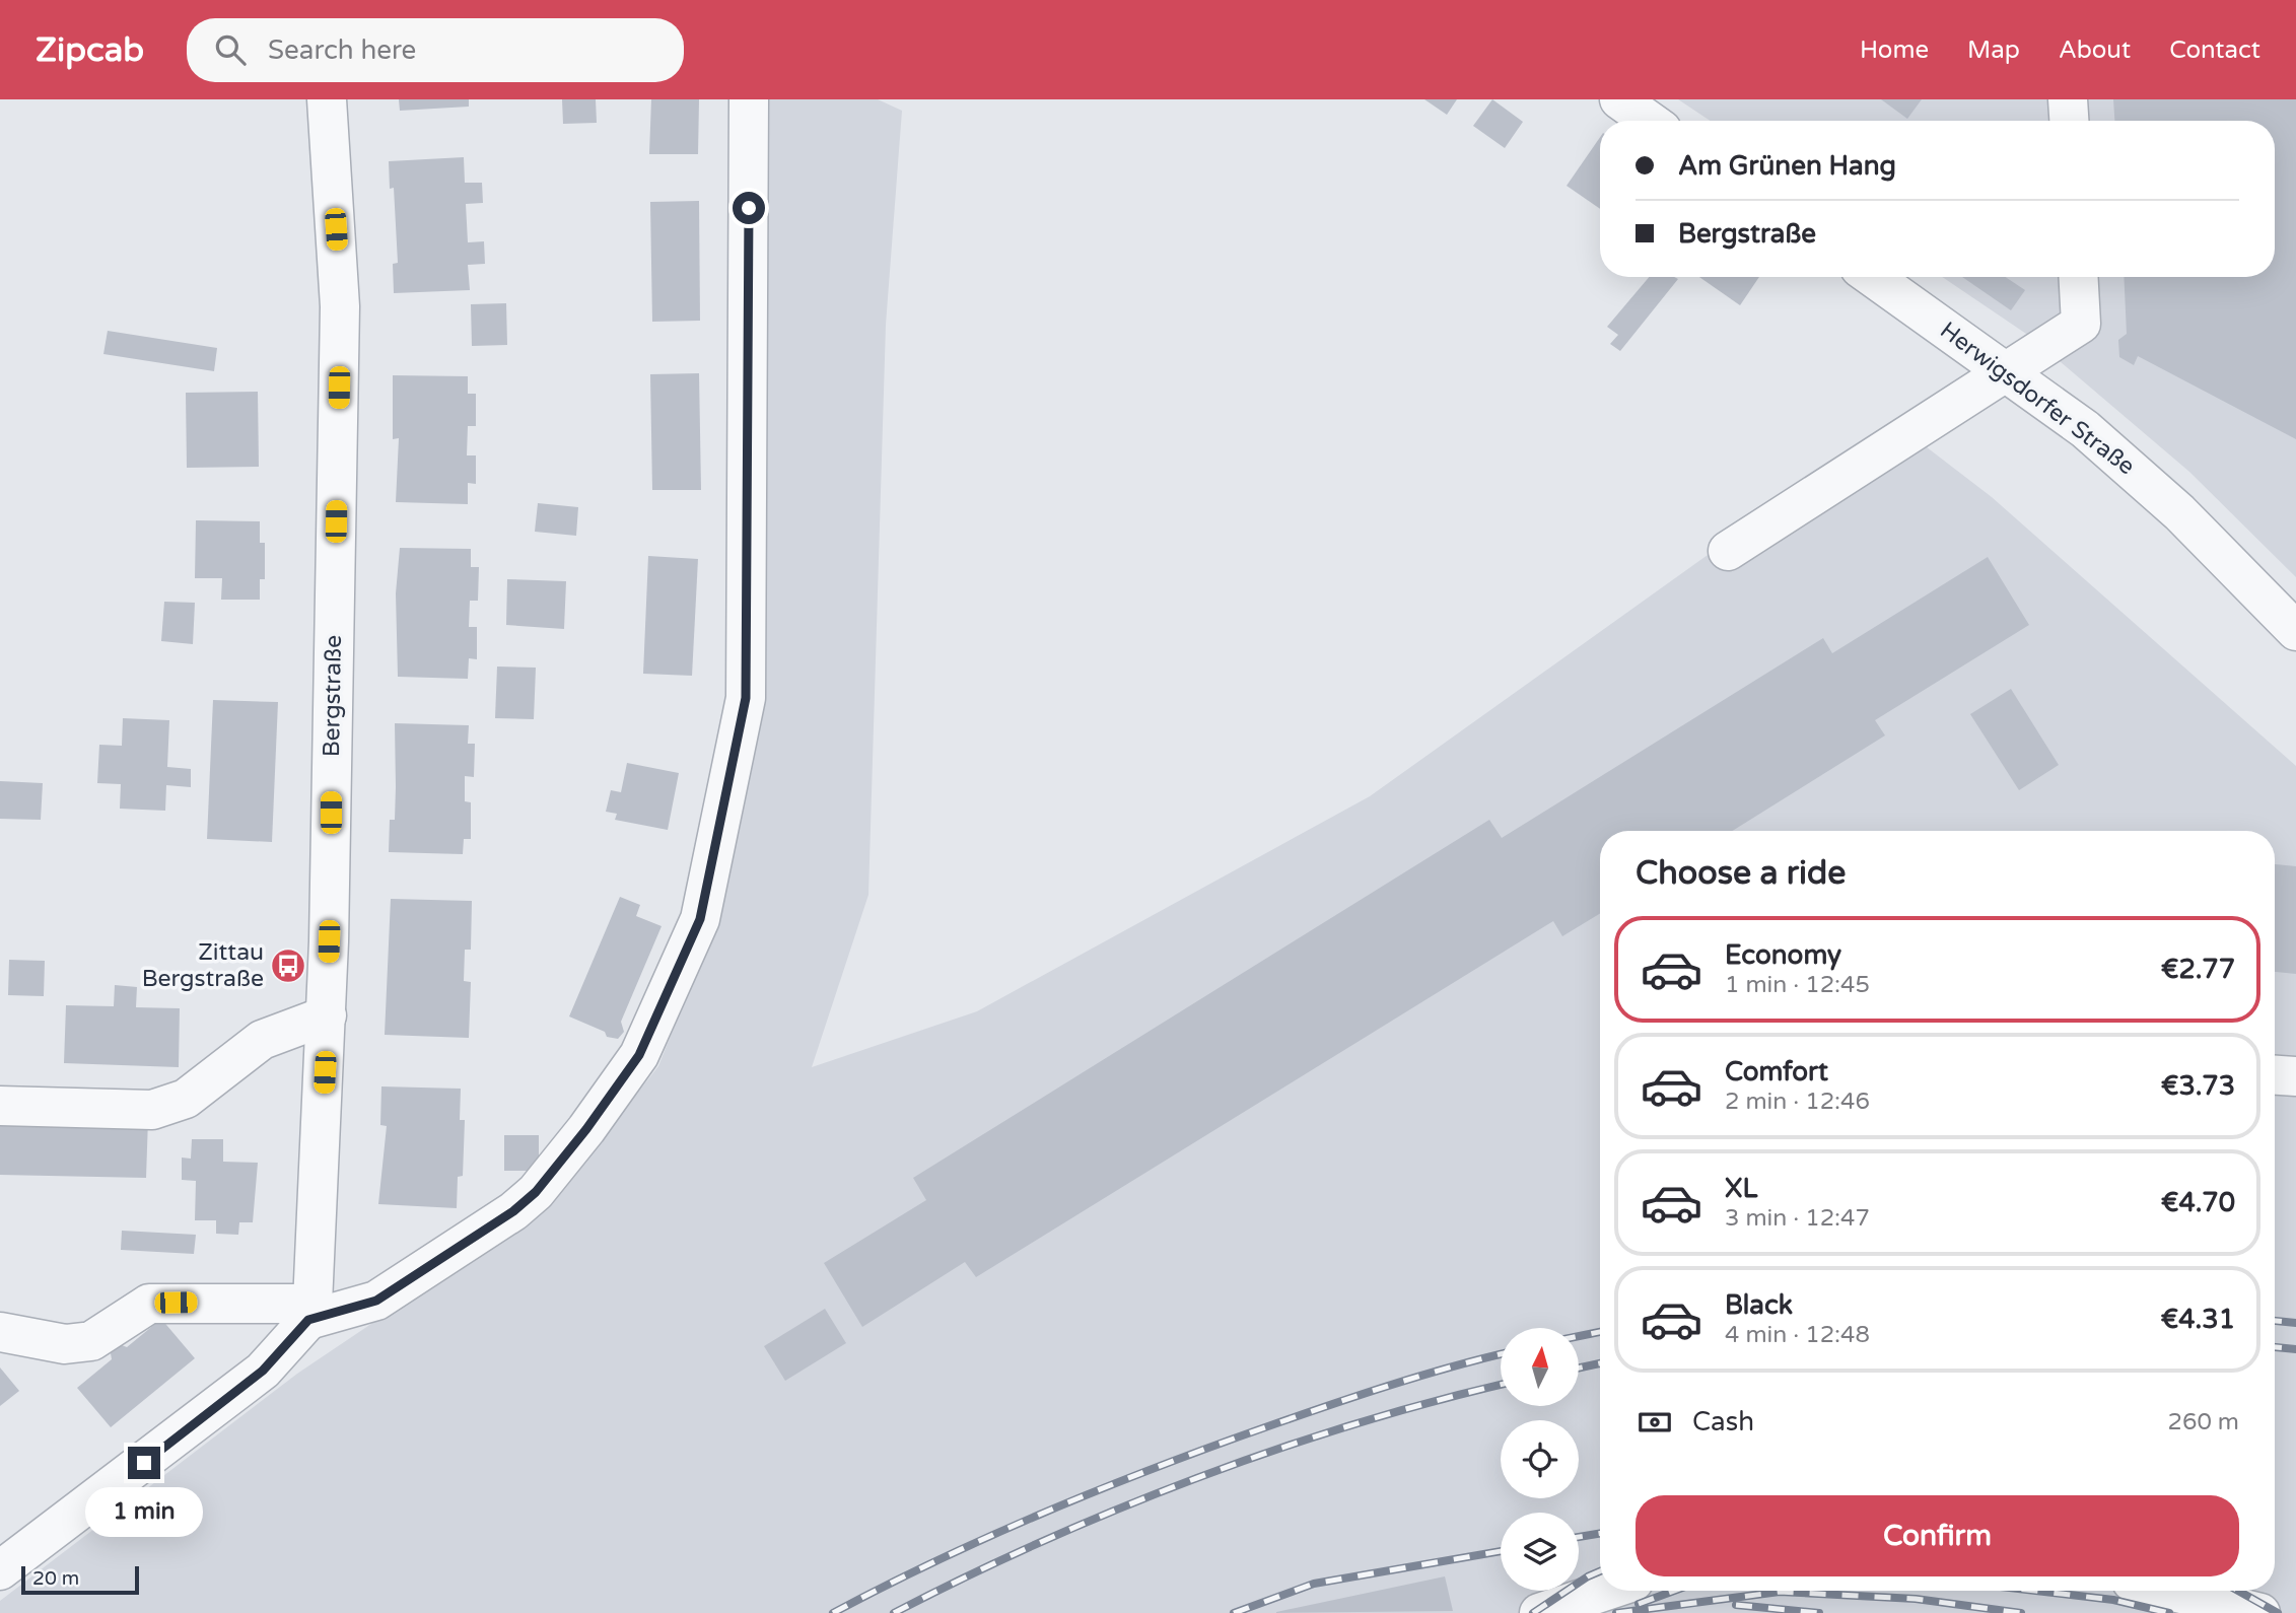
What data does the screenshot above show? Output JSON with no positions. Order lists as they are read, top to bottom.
{
  "streets": {
    "street": ["Herwigsdorfer Straße", "Bergstraße"]
  },
  "places": {
    "bus stop": ["Zittau Bergstraße"]
  },
  "scale_bar": "20 m",
  "north": "top",
  "page": {
    "header": "Zipcab",
    "search": "Search here",
    "nav": [
      "Home",
      "Map",
      "About",
      "Contact"
    ],
    "banner": ["Am Grünen Hang", "Bergstraße"],
    "heading": "Choose a ride",
    "list": [
      {
        "name": "Economy",
        "note": "1 min · 12:45",
        "value": "€2.77"
      },
      {
        "name": "Comfort",
        "note": "2 min · 12:46",
        "value": "€3.73"
      },
      {
        "name": "XL",
        "note": "3 min · 12:47",
        "value": "€4.70"
      },
      {
        "name": "Black",
        "note": "4 min · 12:48",
        "value": "€4.31"
      }
    ],
    "pay": ["Cash", "260 m"],
    "buttons": "Confirm",
    "bubble": "1 min",
    "scale": "20 m"
  }
}
